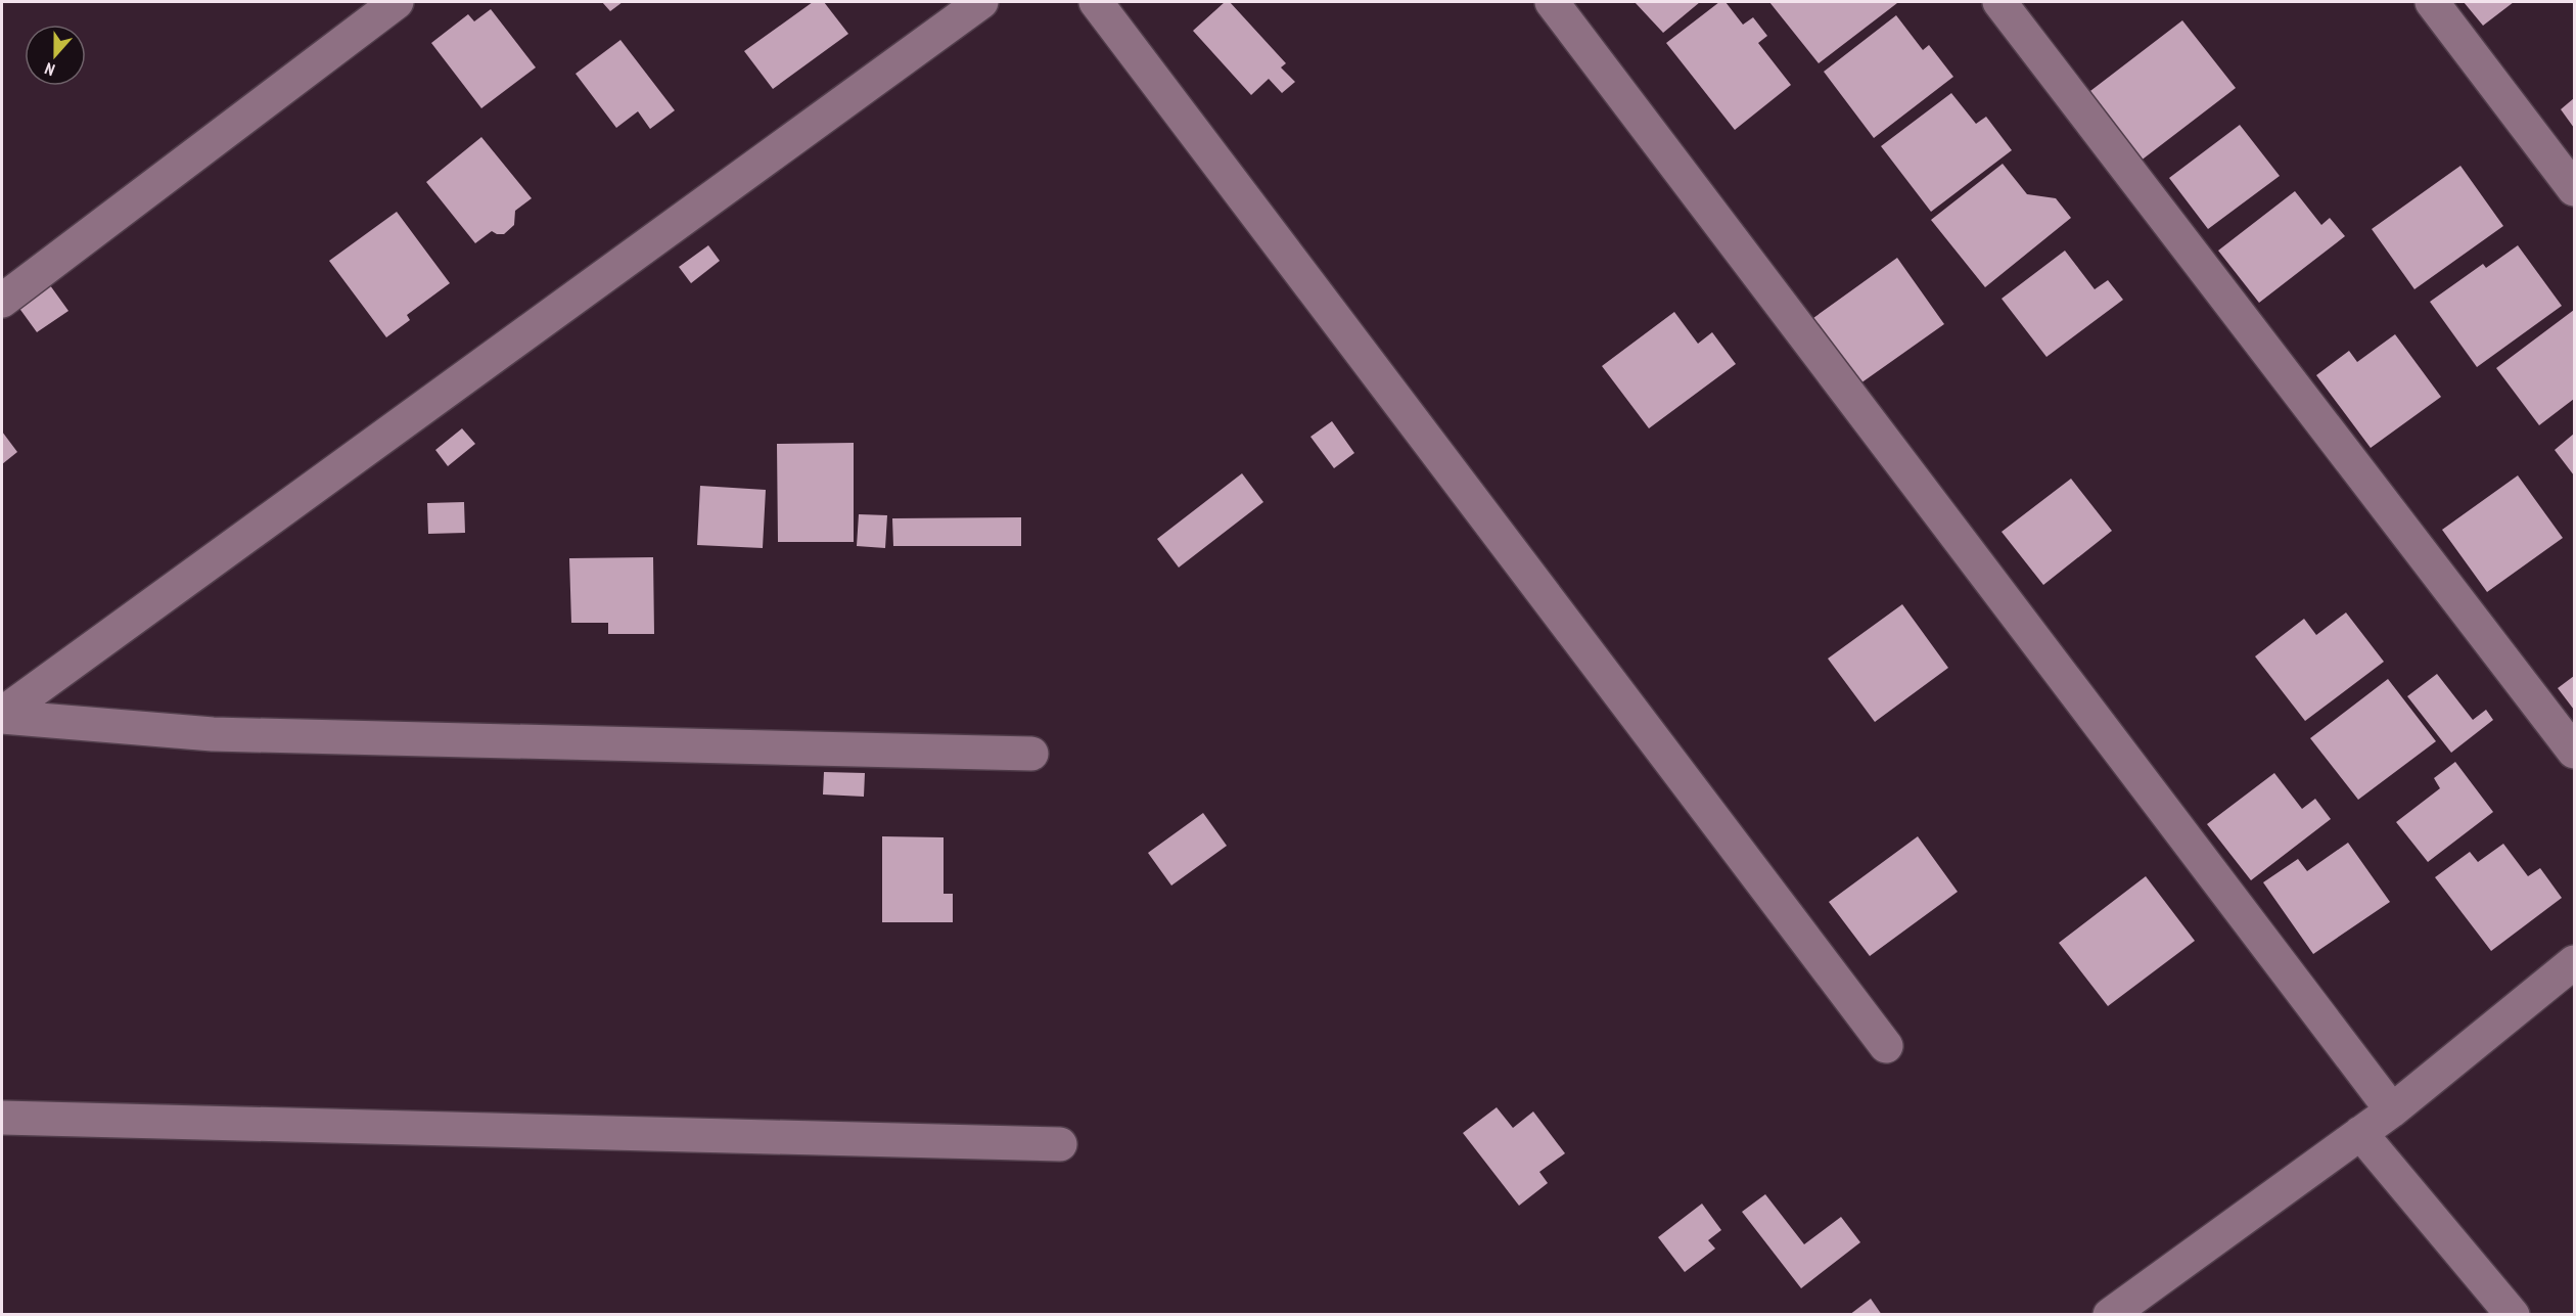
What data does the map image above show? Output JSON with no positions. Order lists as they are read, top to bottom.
{
  "north": "bottom"
}
